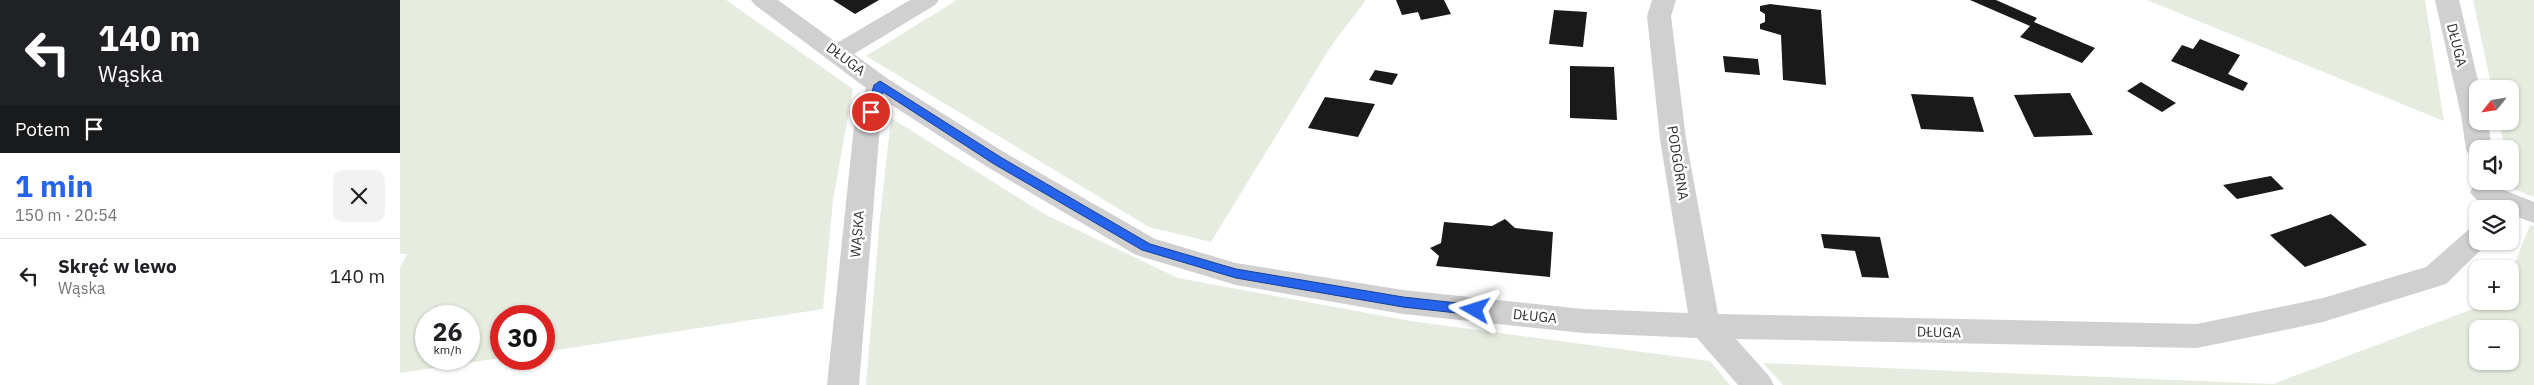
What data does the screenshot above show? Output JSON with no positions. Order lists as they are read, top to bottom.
{
  "streets": {
    "street": ["DŁUGA", "PODGÓRNA", "WĄSKA"]
  },
  "crossings": [
    ["DŁUGA", "PODGÓRNA"],
    ["DŁUGA", "WĄSKA"]
  ],
  "north": "bottom left",
  "page": {
    "turn": ["140 m", "Wąska"],
    "map_buttons": ["+", "−"],
    "then": "Potem",
    "heading": ["1 min", "150 m · 20:54"],
    "list": [
      {
        "name": "Skręć w lewo",
        "note": "Wąska",
        "value": "140 m"
      }
    ],
    "speed": "26 km/h",
    "limit": "30"
  }
}
